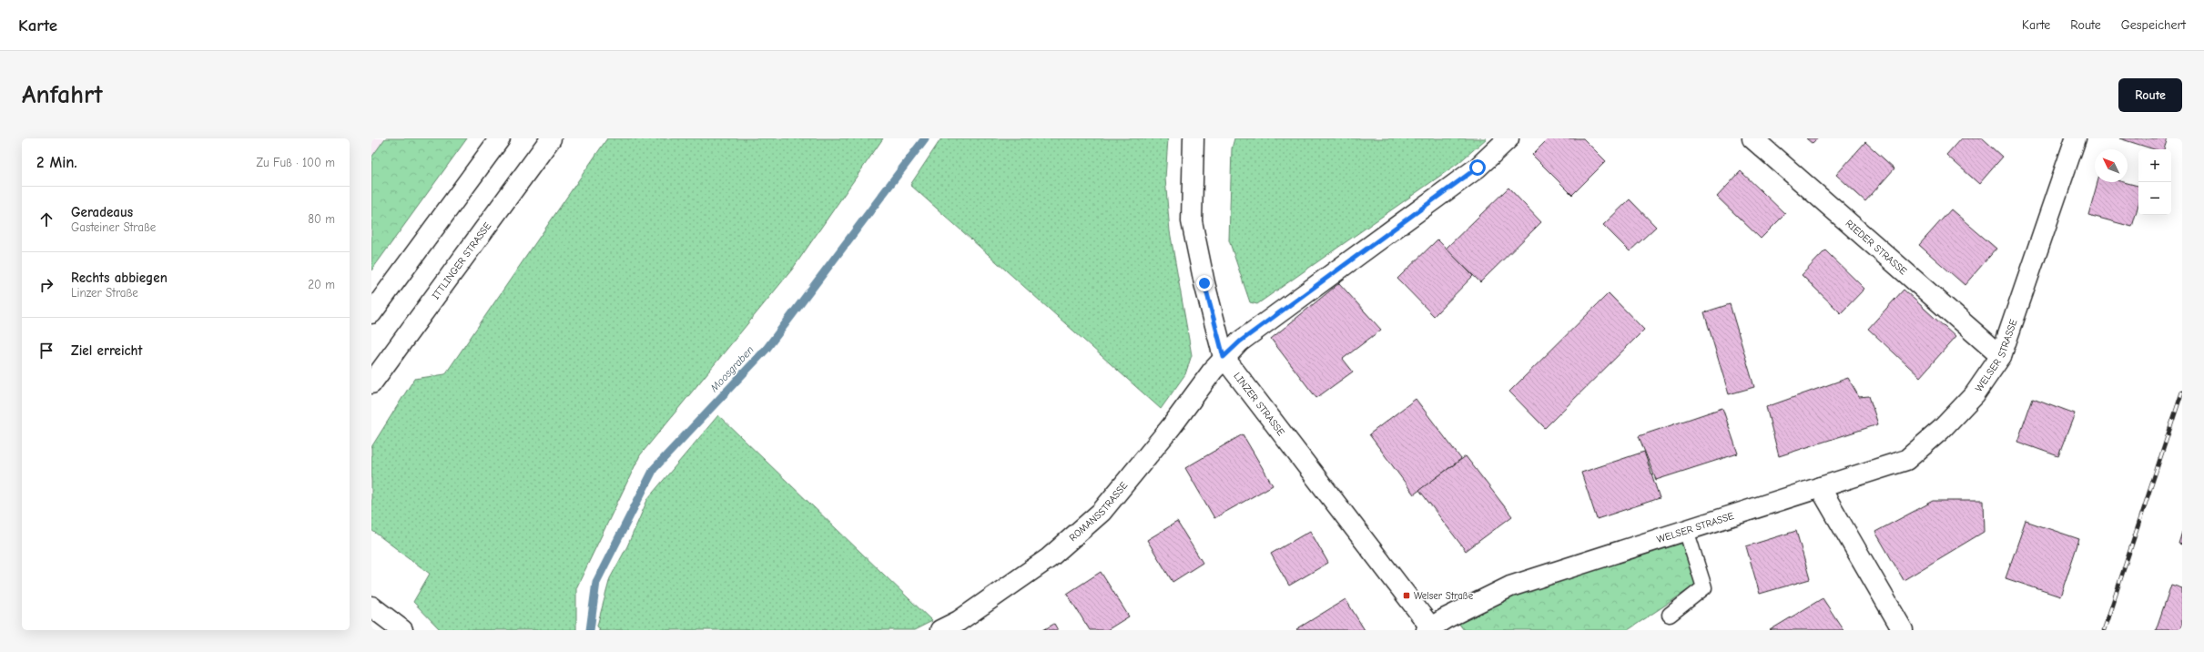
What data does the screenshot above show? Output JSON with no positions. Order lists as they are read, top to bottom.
{
  "streets": {
    "main road": [
      "RIEDER STRASSE",
      "ITTLINGER STRASSE",
      "WELSER STRASSE",
      "LINZER STRASSE",
      "ROMANSSTRASSE"
    ]
  },
  "crossings": [
    ["RIEDER STRASSE", "WELSER STRASSE"],
    ["WELSER STRASSE", "LINZER STRASSE"],
    ["LINZER STRASSE", "ROMANSSTRASSE"]
  ],
  "water": ["Moosgraben"],
  "places": {
    "transit": ["Welser Straße"]
  },
  "north": "top left",
  "page": {
    "header": "Karte",
    "nav": ["Karte", "Route", "Gespeichert"],
    "buttons": "Route",
    "title": "Anfahrt",
    "heading": ["2 Min.", "Zu Fuß · 100 m"],
    "map_buttons": ["+", "−"],
    "list": [
      ["Geradeaus", "Gasteiner Straße", "80 m"],
      ["Rechts abbiegen", "Linzer Straße", "20 m"],
      "Ziel erreicht"
    ]
  }
}
